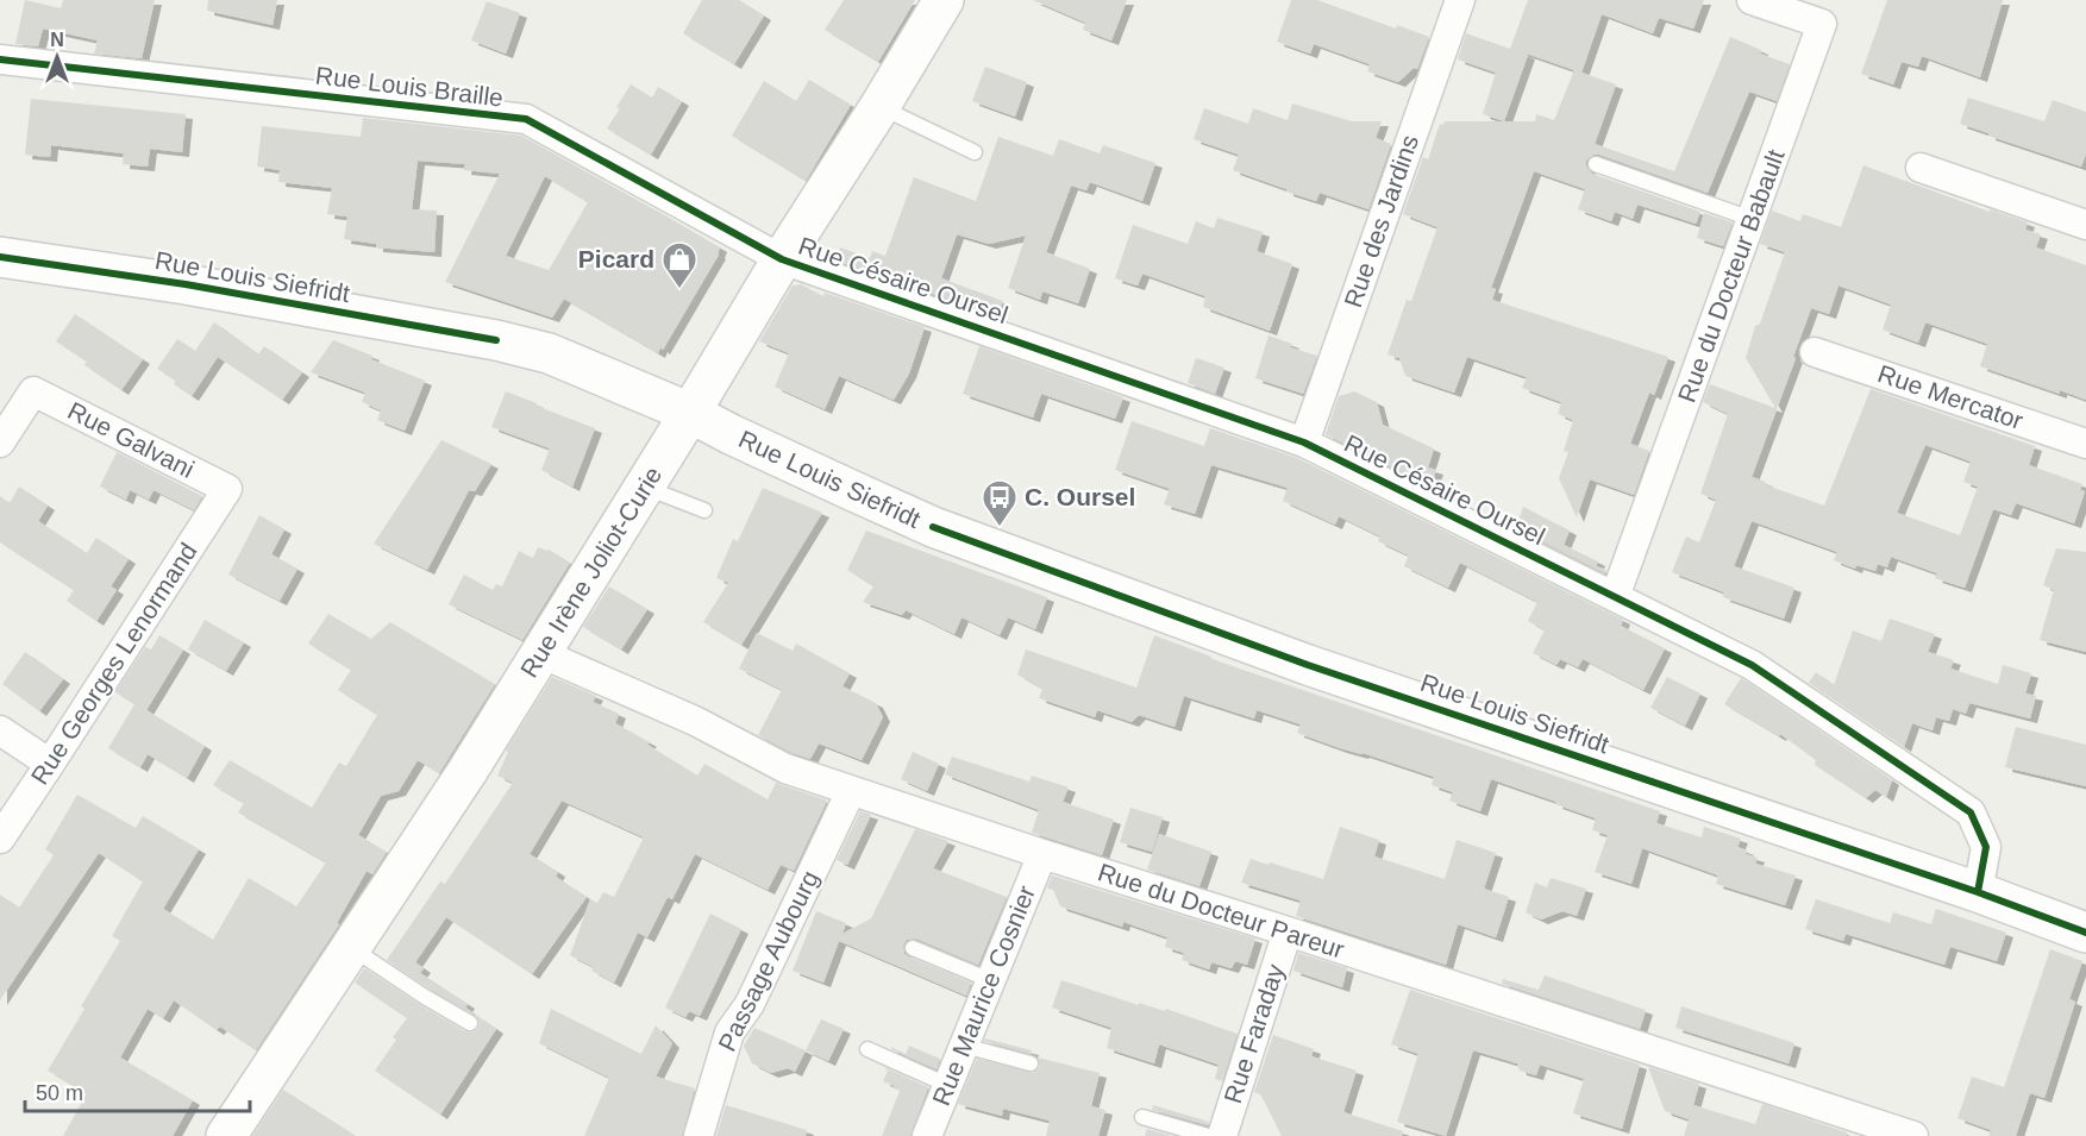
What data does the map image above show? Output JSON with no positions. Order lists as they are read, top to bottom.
{
  "streets": {
    "street": [
      "Rue Louis Braille",
      "Rue des Jardins",
      "Rue du Docteur Babault",
      "Rue Louis Siefridt",
      "Rue Césaire Oursel",
      "Rue Mercator",
      "Rue Galvani",
      "Rue Irène Joliot-Curie",
      "Rue Georges Lenormand",
      "Rue du Docteur Pareur",
      "Passage Aubourg",
      "Rue Maurice Cosnier",
      "Rue Faraday"
    ]
  },
  "crossings": [
    ["Rue Louis Braille", "Rue Césaire Oursel"],
    ["Rue Louis Braille", "Rue Irène Joliot-Curie"],
    ["Rue des Jardins", "Rue Césaire Oursel"],
    ["Rue du Docteur Babault", "Rue Césaire Oursel"],
    ["Rue Louis Siefridt", "Rue Césaire Oursel"],
    ["Rue Louis Siefridt", "Rue Irène Joliot-Curie"],
    ["Rue Césaire Oursel", "Rue Irène Joliot-Curie"],
    ["Rue Galvani", "Rue Georges Lenormand"],
    ["Rue Irène Joliot-Curie", "Rue du Docteur Pareur"],
    ["Rue du Docteur Pareur", "Passage Aubourg"],
    ["Rue du Docteur Pareur", "Rue Maurice Cosnier"],
    ["Rue du Docteur Pareur", "Rue Faraday"]
  ],
  "places": {
    "shop": ["Picard"],
    "bus stop": ["C. Oursel"]
  },
  "scale_bar": "50 m",
  "north": "top"
}
